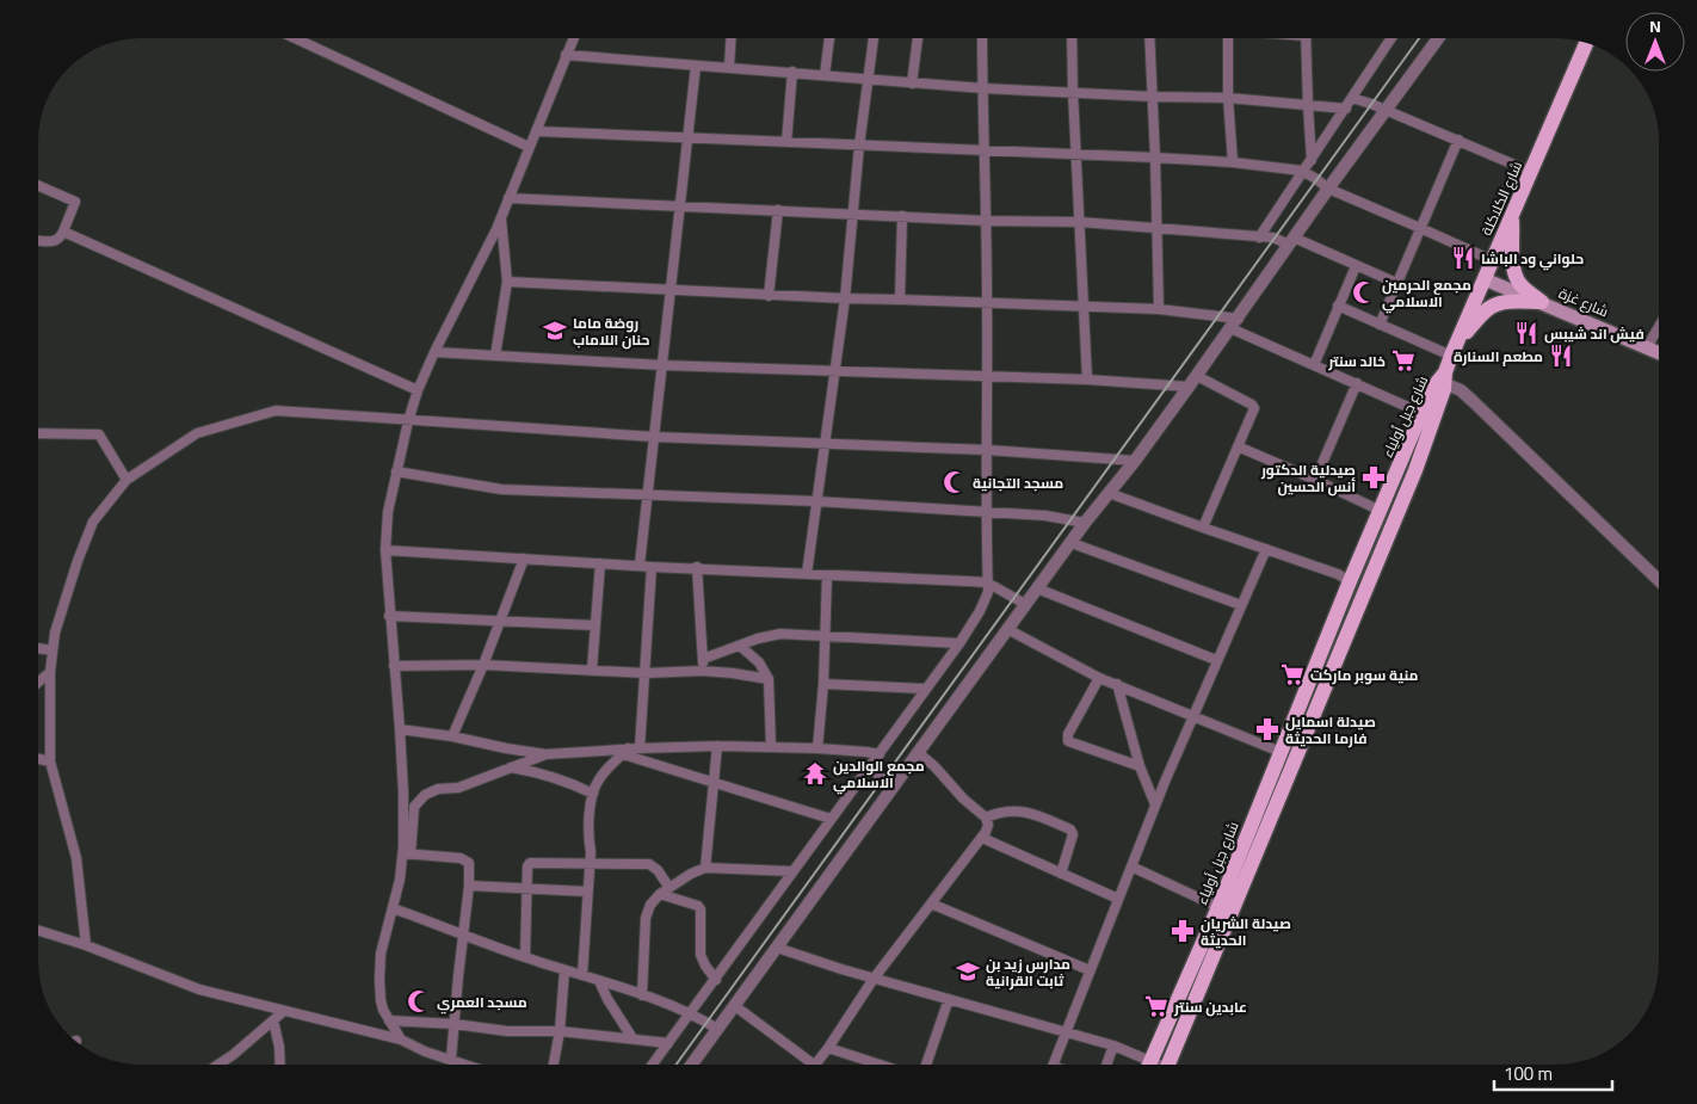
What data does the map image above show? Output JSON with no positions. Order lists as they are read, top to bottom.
{
  "streets": {
    "main road": ["شارع الكلاكلة", "شارع غزة", "شارع جبل أولياء"]
  },
  "crossings": [
    ["شارع الكلاكلة", "شارع غزة"],
    ["شارع الكلاكلة", "شارع جبل أولياء"]
  ],
  "places": {
    "restaurant": ["حلواني ود الباشا", "فيش اند شيبس", "مطعم السنارة"],
    "mosque": ["مجمع الحرمين الاسلامي", "مسجد التجانية", "مسجد العمري"],
    "school or university": ["روضة ماما حنان اللاماب", "مدارس زيد بن ثابت القرانية"],
    "supermarket": ["خالد سنتر", "منية سوبر ماركت", "عابدين سنتر"],
    "pharmacy": ["صيدلية الدكتور أنس الحسين", "صيدلة اسمايل فارما الحديثة", "صيدلة الشريان الحديثة"],
    "temple": ["مجمع الوالدين الاسلامي"]
  },
  "scale_bar": "100 m",
  "north": "top"
}
